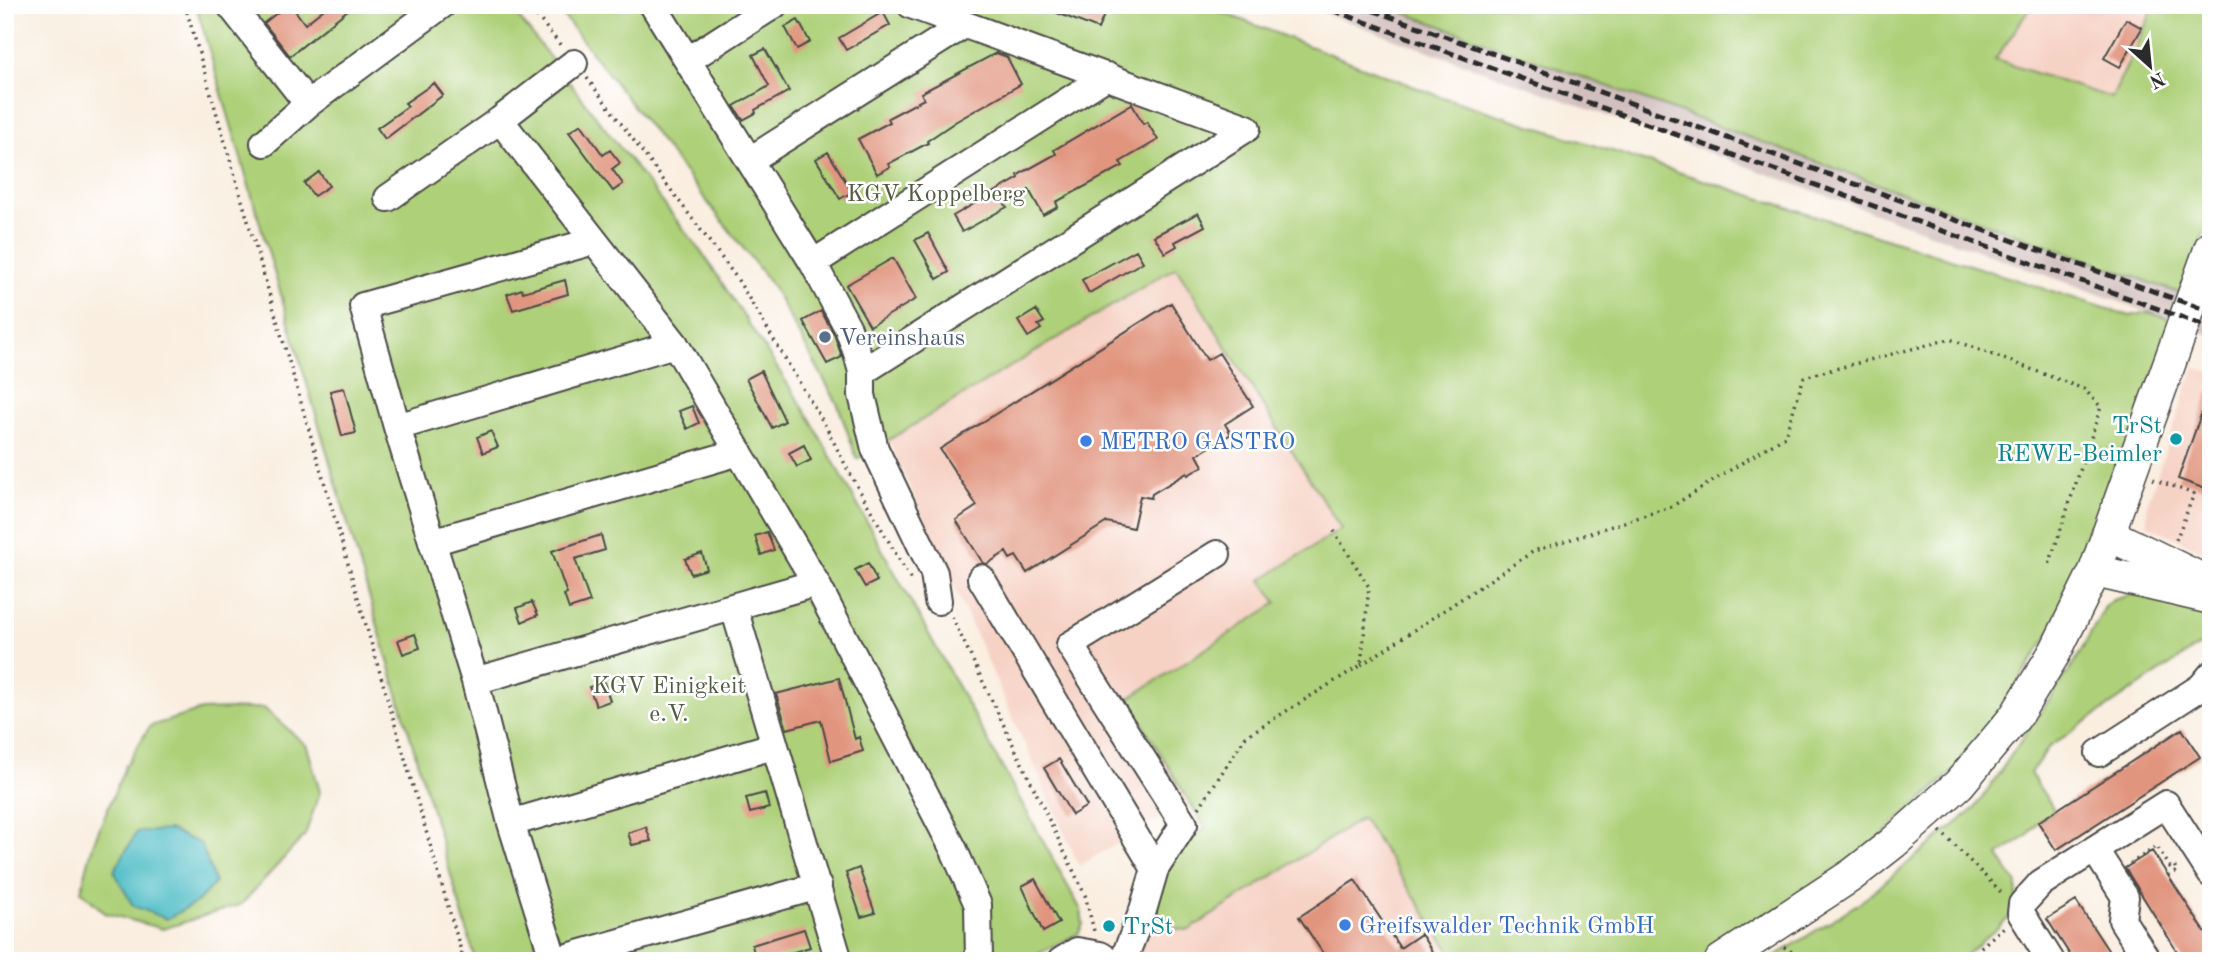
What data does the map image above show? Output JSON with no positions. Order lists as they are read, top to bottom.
{
  "parks": ["KGV Koppelberg", "KGV Einigkeit e.V."],
  "places": [
    "Vereinshaus",
    "TrSt REWE-Beimler",
    "METRO GASTRO",
    "Greifswalder Technik GmbH",
    "TrSt"
  ],
  "north": "bottom right"
}
